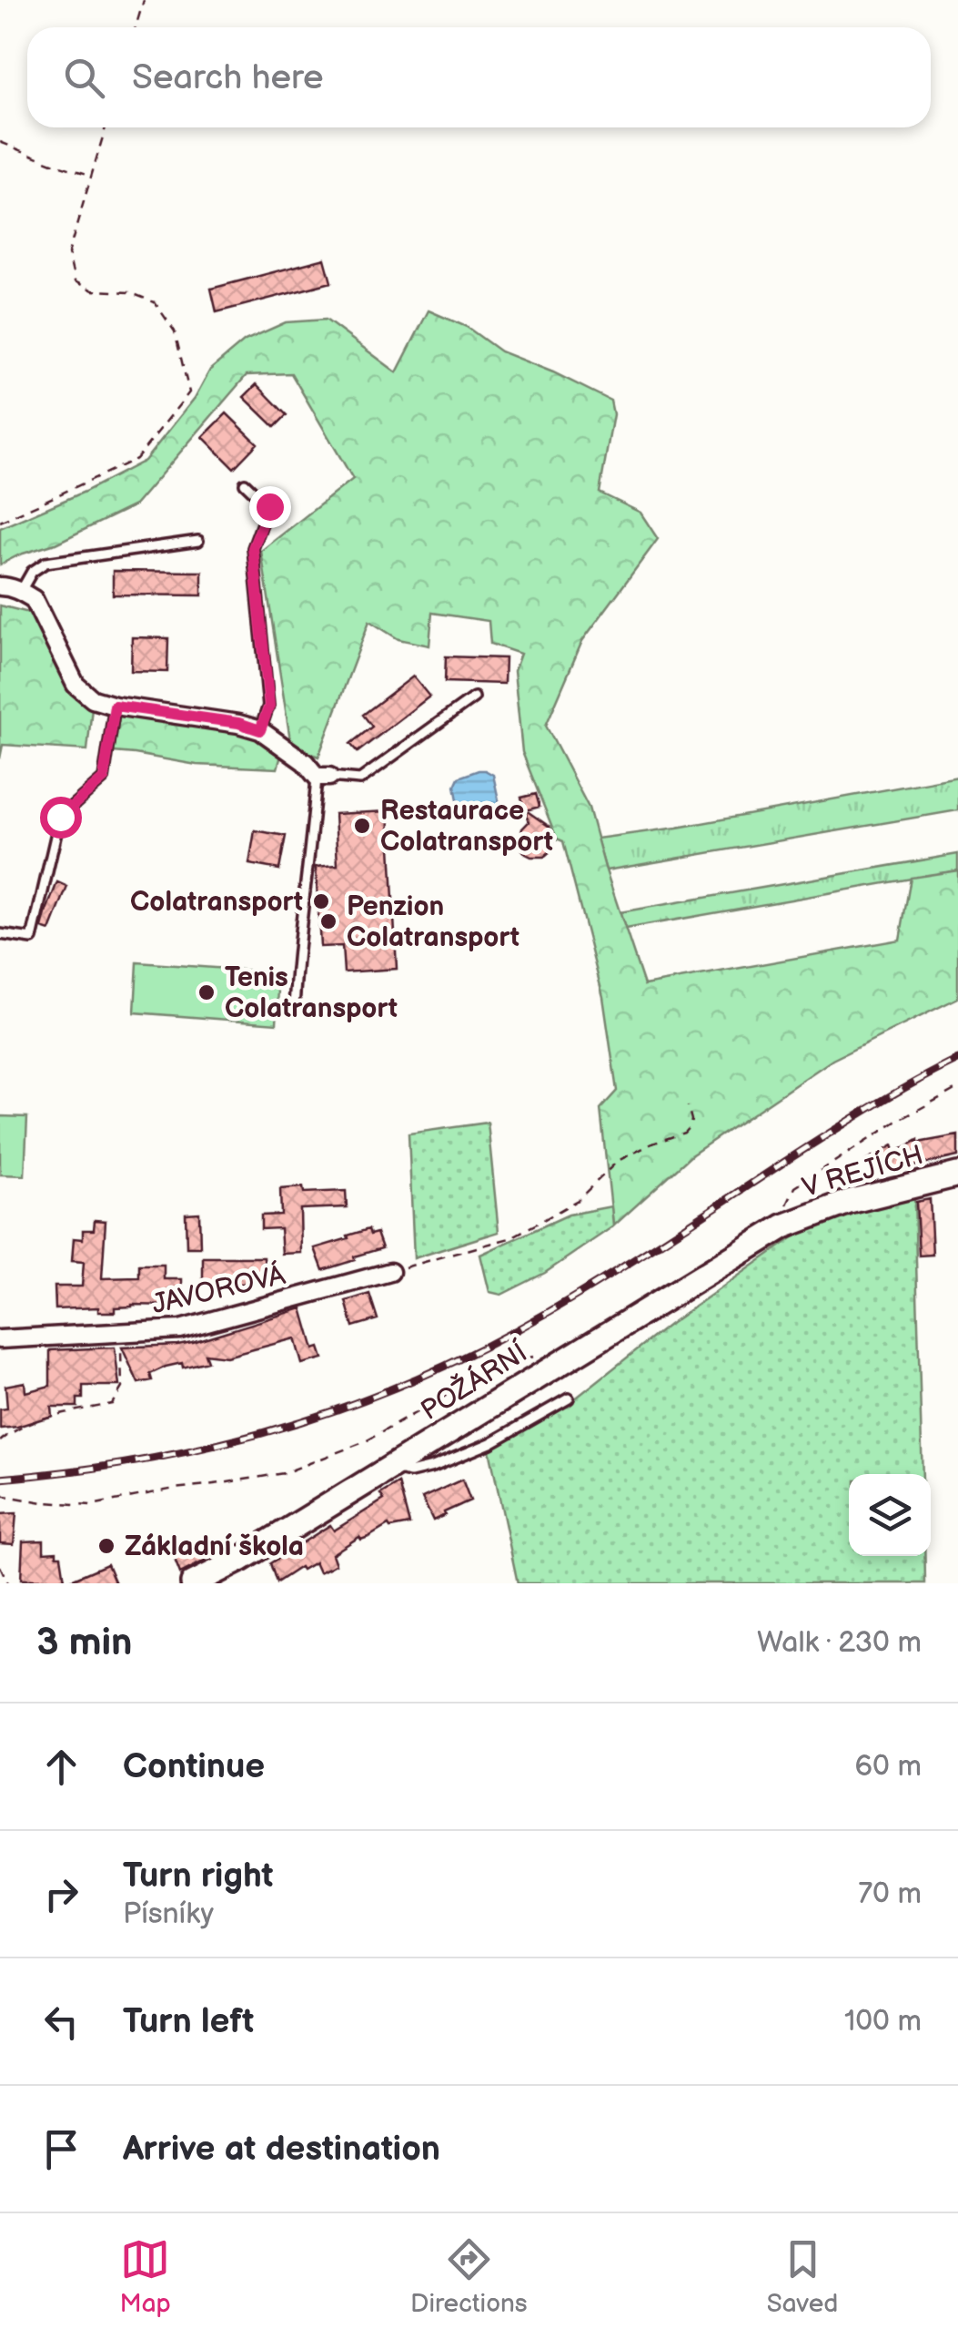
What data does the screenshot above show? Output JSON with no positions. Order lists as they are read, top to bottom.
{
  "streets": {
    "street": ["V REJÍCH", "JAVOROVÁ", "POŽÁRNÍ"]
  },
  "crossings": [
    ["V REJÍCH", "POŽÁRNÍ"]
  ],
  "places": [
    "Restaurace Colatransport",
    "Colatransport",
    "Penzion Colatransport",
    "Tenis Colatransport",
    "Základní škola"
  ],
  "page": {
    "search": "Search here",
    "heading": ["3 min", "Walk · 230 m"],
    "list": [
      ["Continue", "60 m"],
      ["Turn right", "Písníky", "70 m"],
      ["Turn left", "100 m"],
      "Arrive at destination"
    ],
    "nav": ["Map", "Directions", "Saved"]
  }
}
